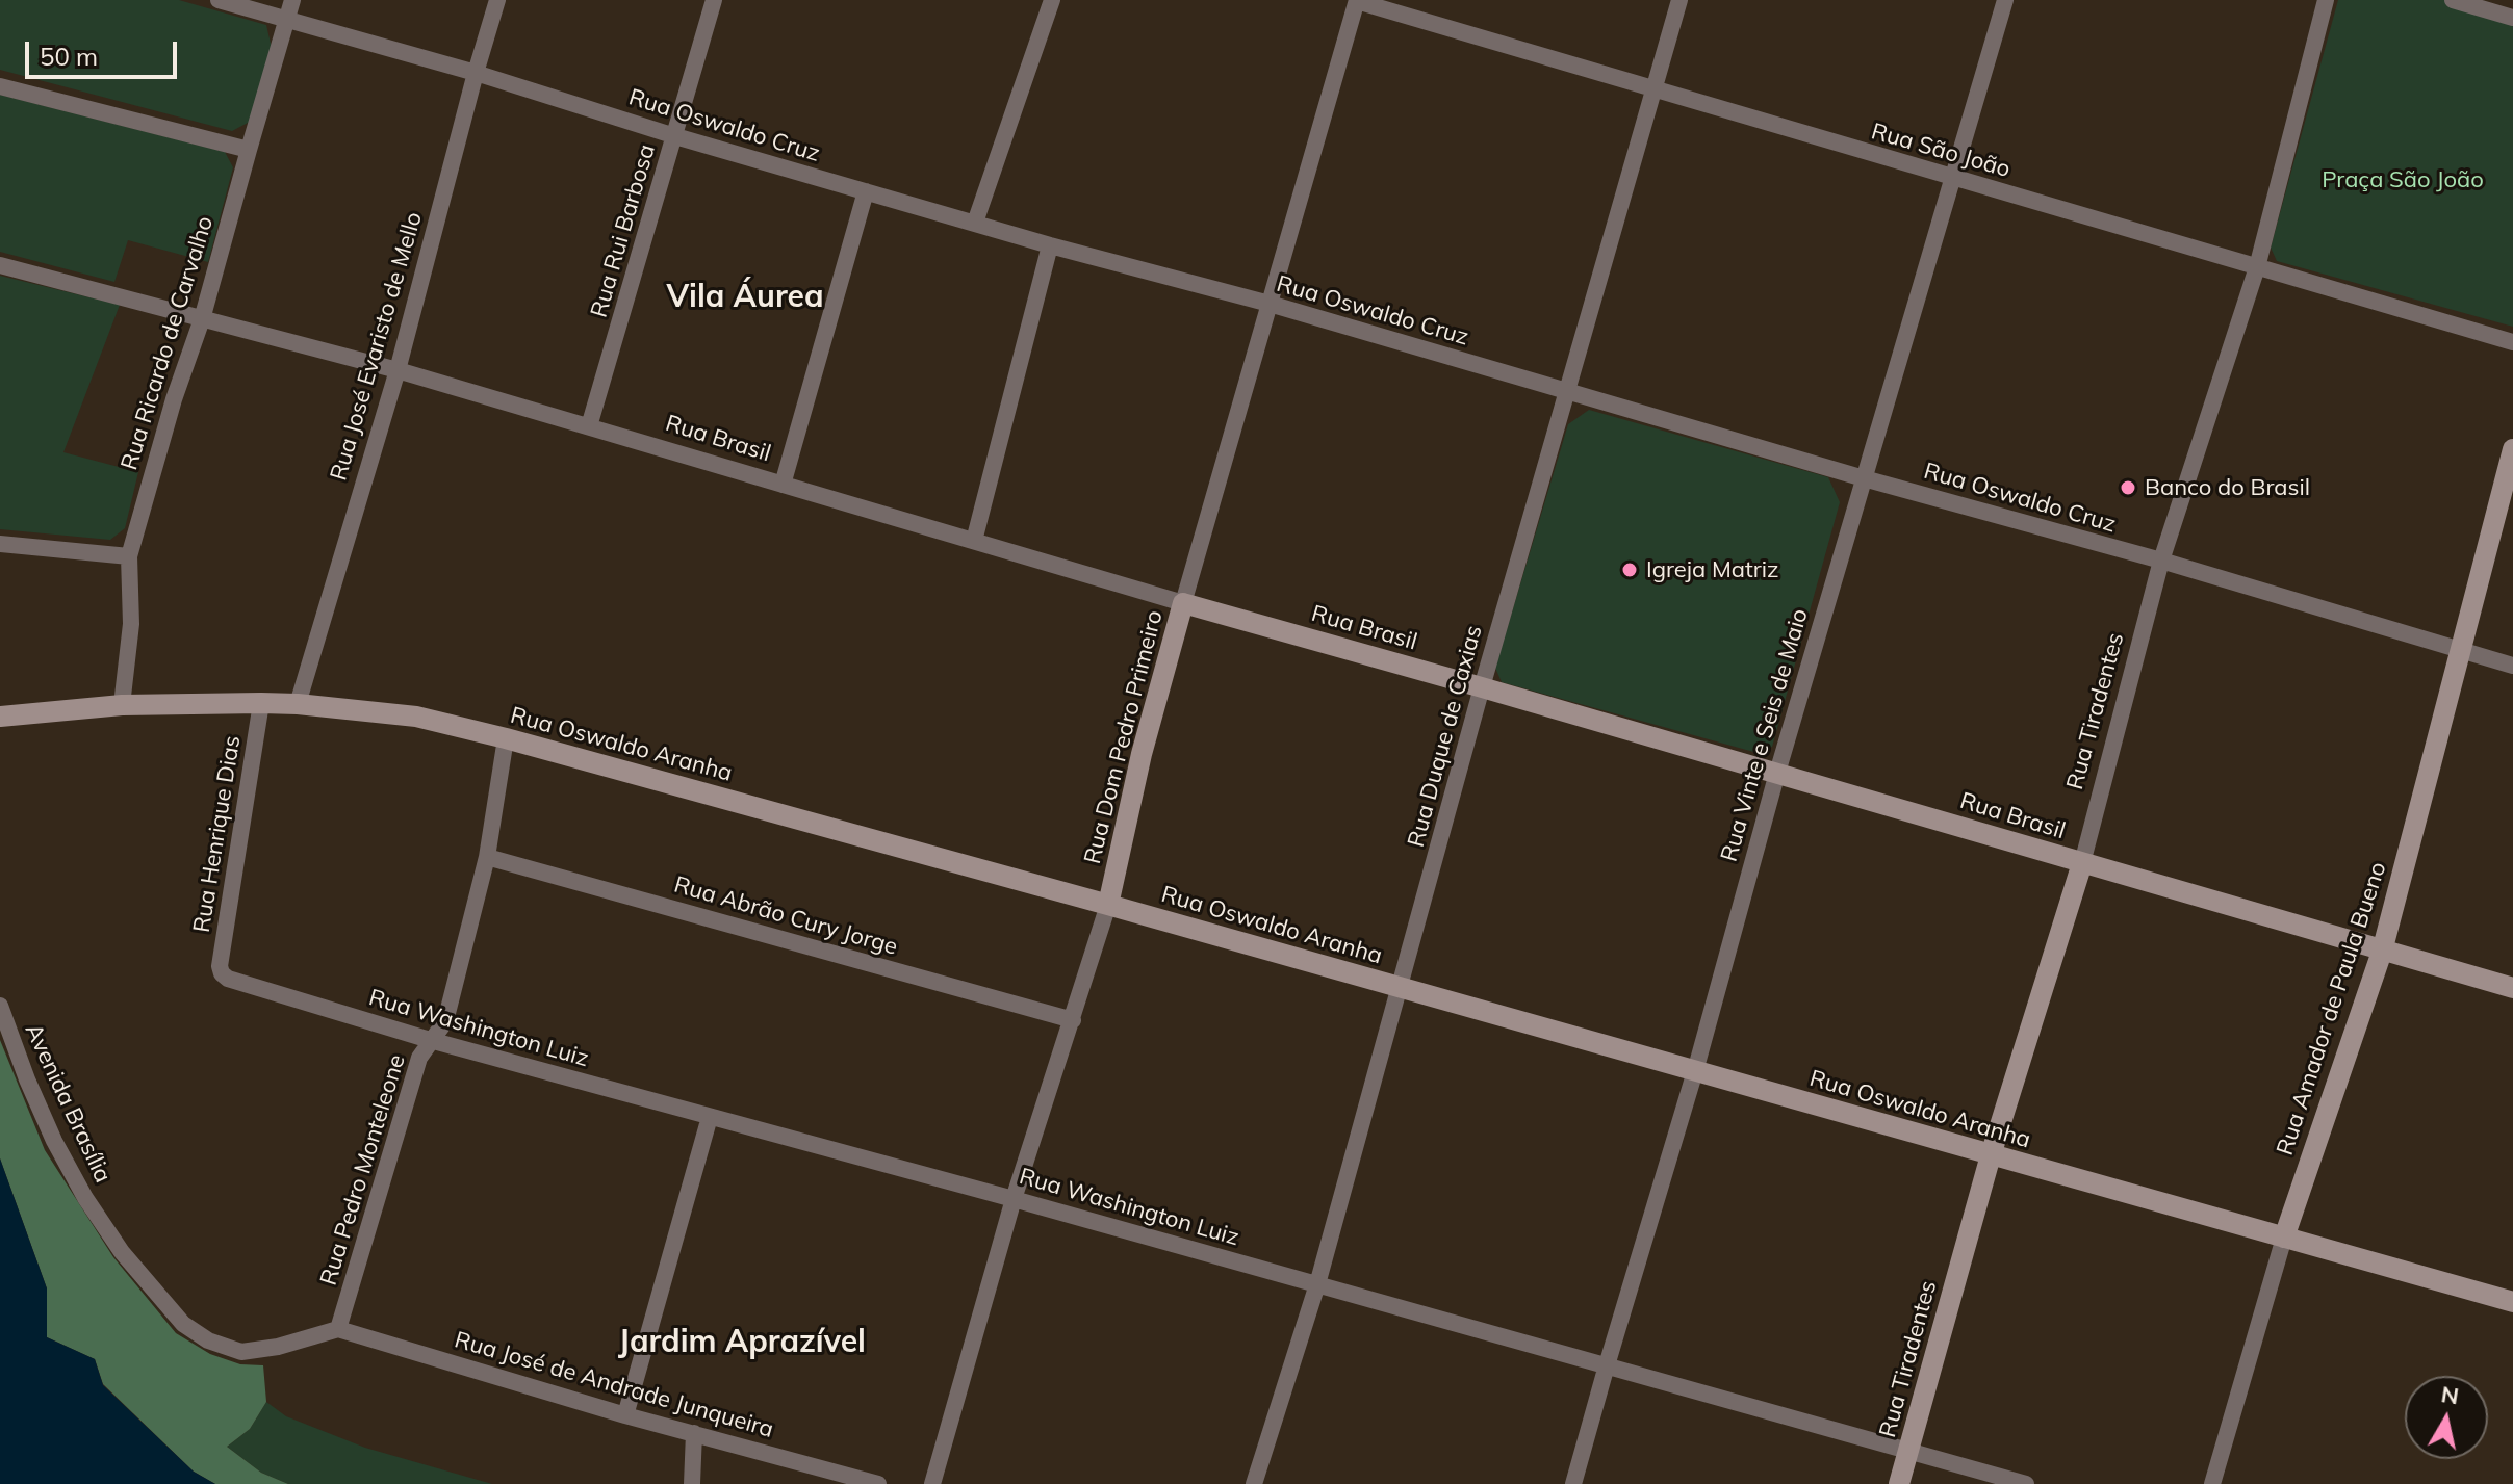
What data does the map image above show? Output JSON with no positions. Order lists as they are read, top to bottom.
{
  "streets": {
    "street": [
      "Rua Oswaldo Cruz",
      "Rua São João",
      "Rua Rui Barbosa",
      "Rua Ricardo de Carvalho",
      "Rua José Evaristo de Mello",
      "Rua Brasil",
      "Rua Tiradentes",
      "Rua Vinte e Seis de Maio",
      "Rua Duque de Caxias",
      "Rua Dom Pedro Primeiro",
      "Rua Oswaldo Aranha",
      "Rua Henrique Dias",
      "Rua Abrão Cury Jorge",
      "Rua Amador de Paula Bueno",
      "Rua Washington Luiz",
      "Avenida Brasília",
      "Rua Pedro Monteleone",
      "Rua José de Andrade Junqueira"
    ]
  },
  "crossings": [
    ["Rua Oswaldo Cruz", "Rua Rui Barbosa"],
    ["Rua Oswaldo Cruz", "Rua Ricardo de Carvalho"],
    ["Rua Oswaldo Cruz", "Rua José Evaristo de Mello"],
    ["Rua Oswaldo Cruz", "Rua Tiradentes"],
    ["Rua Oswaldo Cruz", "Rua Vinte e Seis de Maio"],
    ["Rua Oswaldo Cruz", "Rua Duque de Caxias"],
    ["Rua Oswaldo Cruz", "Rua Dom Pedro Primeiro"],
    ["Rua Oswaldo Cruz", "Rua Amador de Paula Bueno"],
    ["Rua São João", "Rua Tiradentes"],
    ["Rua São João", "Rua Vinte e Seis de Maio"],
    ["Rua São João", "Rua Duque de Caxias"],
    ["Rua São João", "Rua Dom Pedro Primeiro"],
    ["Rua Rui Barbosa", "Rua Brasil"],
    ["Rua Ricardo de Carvalho", "Rua Brasil"],
    ["Rua Ricardo de Carvalho", "Rua Oswaldo Aranha"],
    ["Rua José Evaristo de Mello", "Rua Brasil"],
    ["Rua José Evaristo de Mello", "Rua Oswaldo Aranha"],
    ["Rua Brasil", "Rua Tiradentes"],
    ["Rua Brasil", "Rua Vinte e Seis de Maio"],
    ["Rua Brasil", "Rua Duque de Caxias"],
    ["Rua Brasil", "Rua Dom Pedro Primeiro"],
    ["Rua Brasil", "Rua Amador de Paula Bueno"],
    ["Rua Tiradentes", "Rua Oswaldo Aranha"],
    ["Rua Tiradentes", "Rua Washington Luiz"],
    ["Rua Vinte e Seis de Maio", "Rua Oswaldo Aranha"],
    ["Rua Vinte e Seis de Maio", "Rua Washington Luiz"],
    ["Rua Duque de Caxias", "Rua Oswaldo Aranha"],
    ["Rua Duque de Caxias", "Rua Washington Luiz"],
    ["Rua Dom Pedro Primeiro", "Rua Oswaldo Aranha"],
    ["Rua Dom Pedro Primeiro", "Rua Abrão Cury Jorge"],
    ["Rua Dom Pedro Primeiro", "Rua Washington Luiz"],
    ["Rua Oswaldo Aranha", "Rua Henrique Dias"],
    ["Rua Oswaldo Aranha", "Rua Amador de Paula Bueno"],
    ["Rua Oswaldo Aranha", "Rua Pedro Monteleone"],
    ["Rua Henrique Dias", "Rua Washington Luiz"],
    ["Rua Abrão Cury Jorge", "Rua Pedro Monteleone"],
    ["Rua Washington Luiz", "Rua Pedro Monteleone"],
    ["Avenida Brasília", "Rua Pedro Monteleone"],
    ["Avenida Brasília", "Rua José de Andrade Junqueira"],
    ["Rua Pedro Monteleone", "Rua José de Andrade Junqueira"]
  ],
  "districts": ["Vila Áurea", "Jardim Aprazível"],
  "parks": ["Praça São João"],
  "places": ["Banco do Brasil", "Igreja Matriz"],
  "scale_bar": "50 m",
  "north": "top"
}
